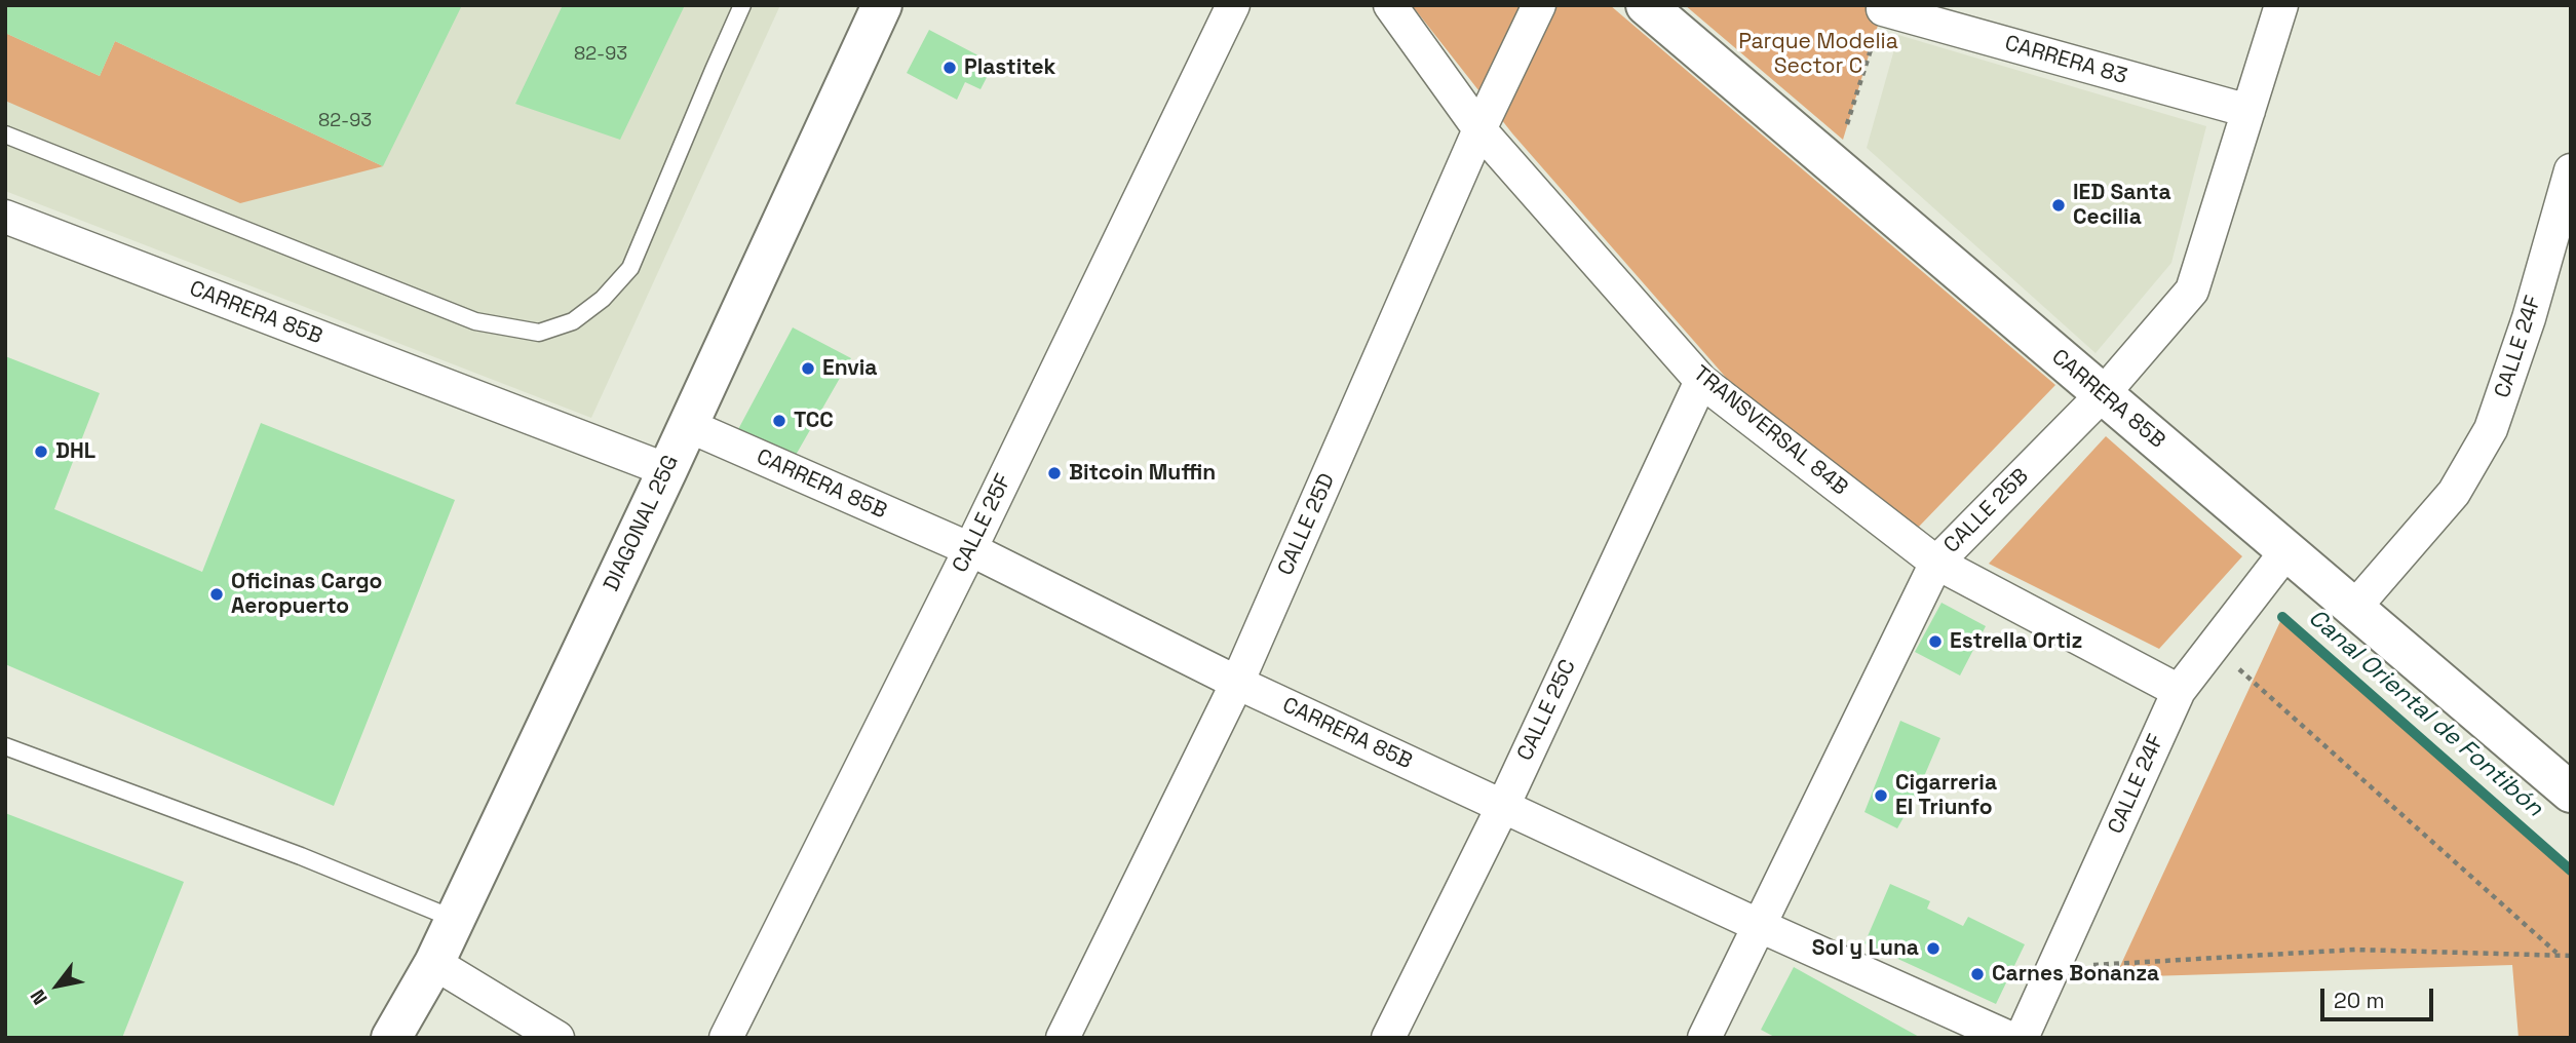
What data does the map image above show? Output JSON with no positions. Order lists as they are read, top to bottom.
{
  "streets": {
    "street": [
      "CARRERA 83",
      "CARRERA 85B",
      "CALLE 24F",
      "TRANSVERSAL 84B",
      "CALLE 25B",
      "DIAGONAL 25G",
      "CALLE 25F",
      "CALLE 25D",
      "CALLE 25C"
    ]
  },
  "crossings": [
    ["CARRERA 83", "CALLE 25B"],
    ["CARRERA 85B", "CALLE 24F"],
    ["CARRERA 85B", "CALLE 25B"],
    ["CARRERA 85B", "DIAGONAL 25G"],
    ["CARRERA 85B", "CALLE 25F"],
    ["CARRERA 85B", "CALLE 25D"],
    ["CARRERA 85B", "CALLE 25C"],
    ["CALLE 24F", "TRANSVERSAL 84B"],
    ["TRANSVERSAL 84B", "CALLE 25B"],
    ["TRANSVERSAL 84B", "CALLE 25D"],
    ["TRANSVERSAL 84B", "CALLE 25C"]
  ],
  "water": ["Canal Oriental de Fontibón"],
  "parks": ["Parque Modelia Sector C"],
  "places": [
    "Plastitek",
    "IED Santa Cecilia",
    "Envia",
    "TCC",
    "DHL",
    "Bitcoin Muffin",
    "Oficinas Cargo Aeropuerto",
    "Estrella Ortiz",
    "Cigarreria El Triunfo",
    "Sol y Luna",
    "Carnes Bonanza"
  ],
  "house_numbers": ["82-93", "82-93"],
  "scale_bar": "20 m",
  "north": "bottom left"
}
